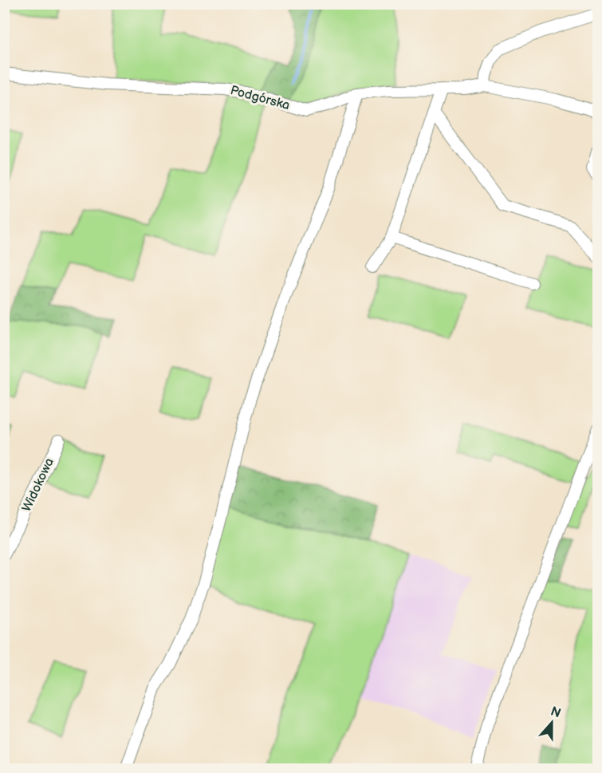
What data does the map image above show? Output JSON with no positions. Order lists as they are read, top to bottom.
{
  "streets": {
    "street": ["Podgórska", "Widokowa"]
  },
  "north": "top"
}
